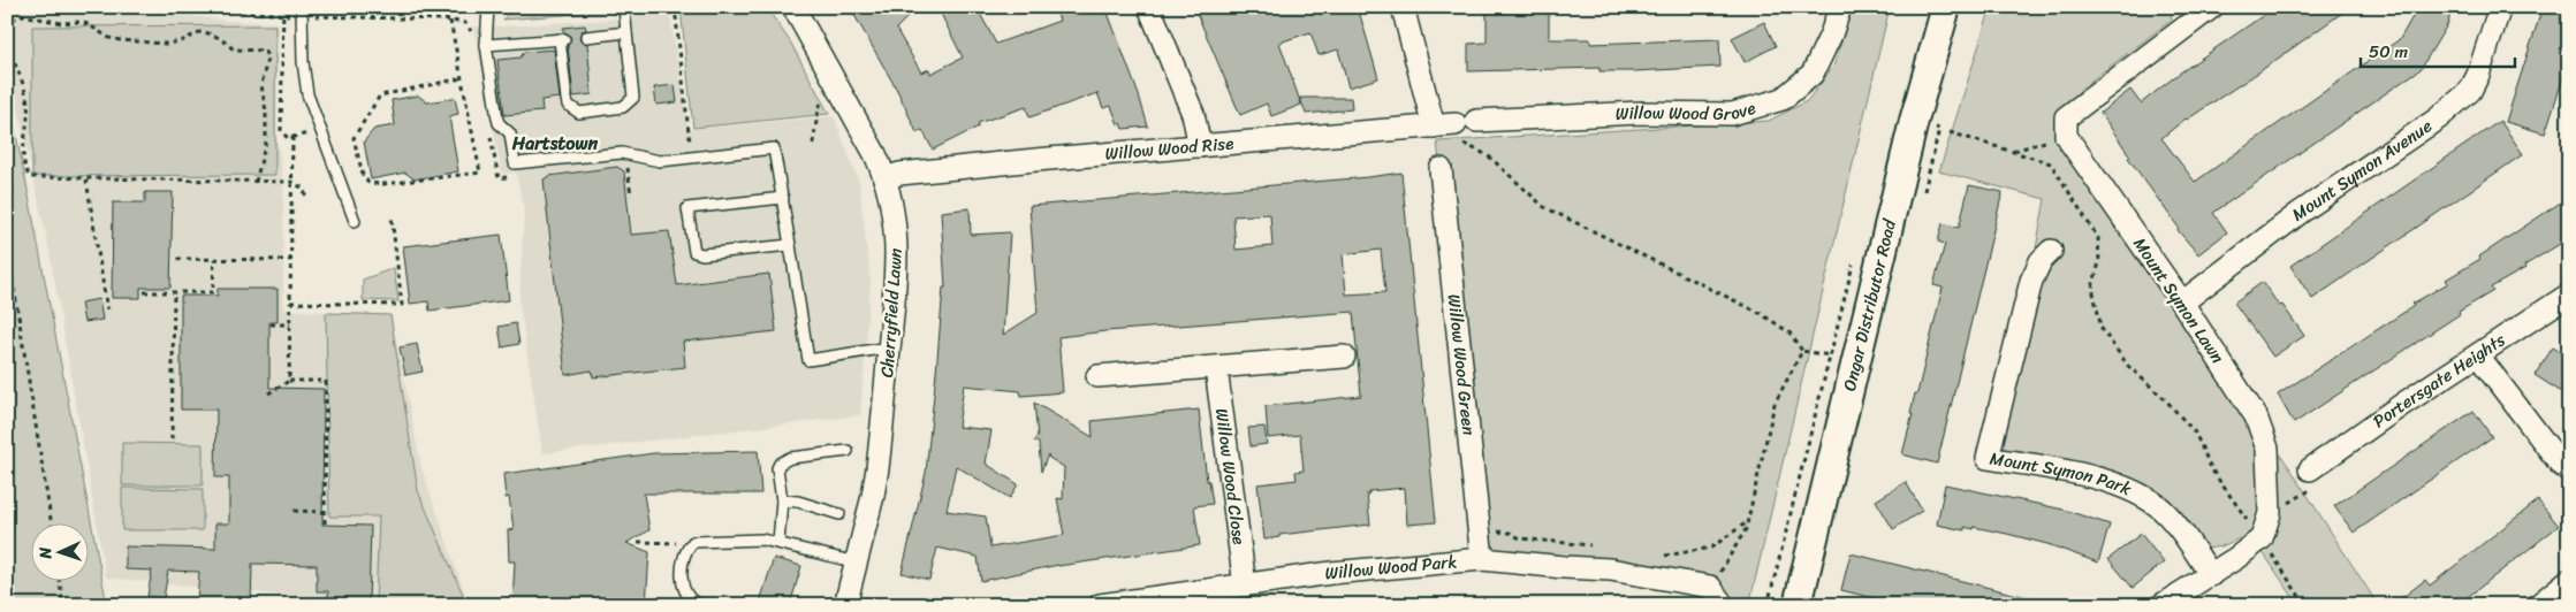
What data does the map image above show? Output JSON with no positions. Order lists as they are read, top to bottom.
{
  "streets": {
    "street": [
      "Willow Wood Grove",
      "Willow Wood Rise",
      "Mount Symon Avenue",
      "Mount Symon Lawn",
      "Ongar Distributor Road",
      "Cherryfield Lawn",
      "Willow Wood Green",
      "Portersgate Heights",
      "Mount Symon Park",
      "Willow Wood Close",
      "Willow Wood Park"
    ]
  },
  "crossings": [
    ["Willow Wood Grove", "Willow Wood Rise"],
    ["Willow Wood Rise", "Cherryfield Lawn"],
    ["Mount Symon Avenue", "Mount Symon Lawn"],
    ["Willow Wood Green", "Willow Wood Park"],
    ["Willow Wood Close", "Willow Wood Park"]
  ],
  "districts": ["Hartstown"],
  "scale_bar": "50 m",
  "north": "left"
}
